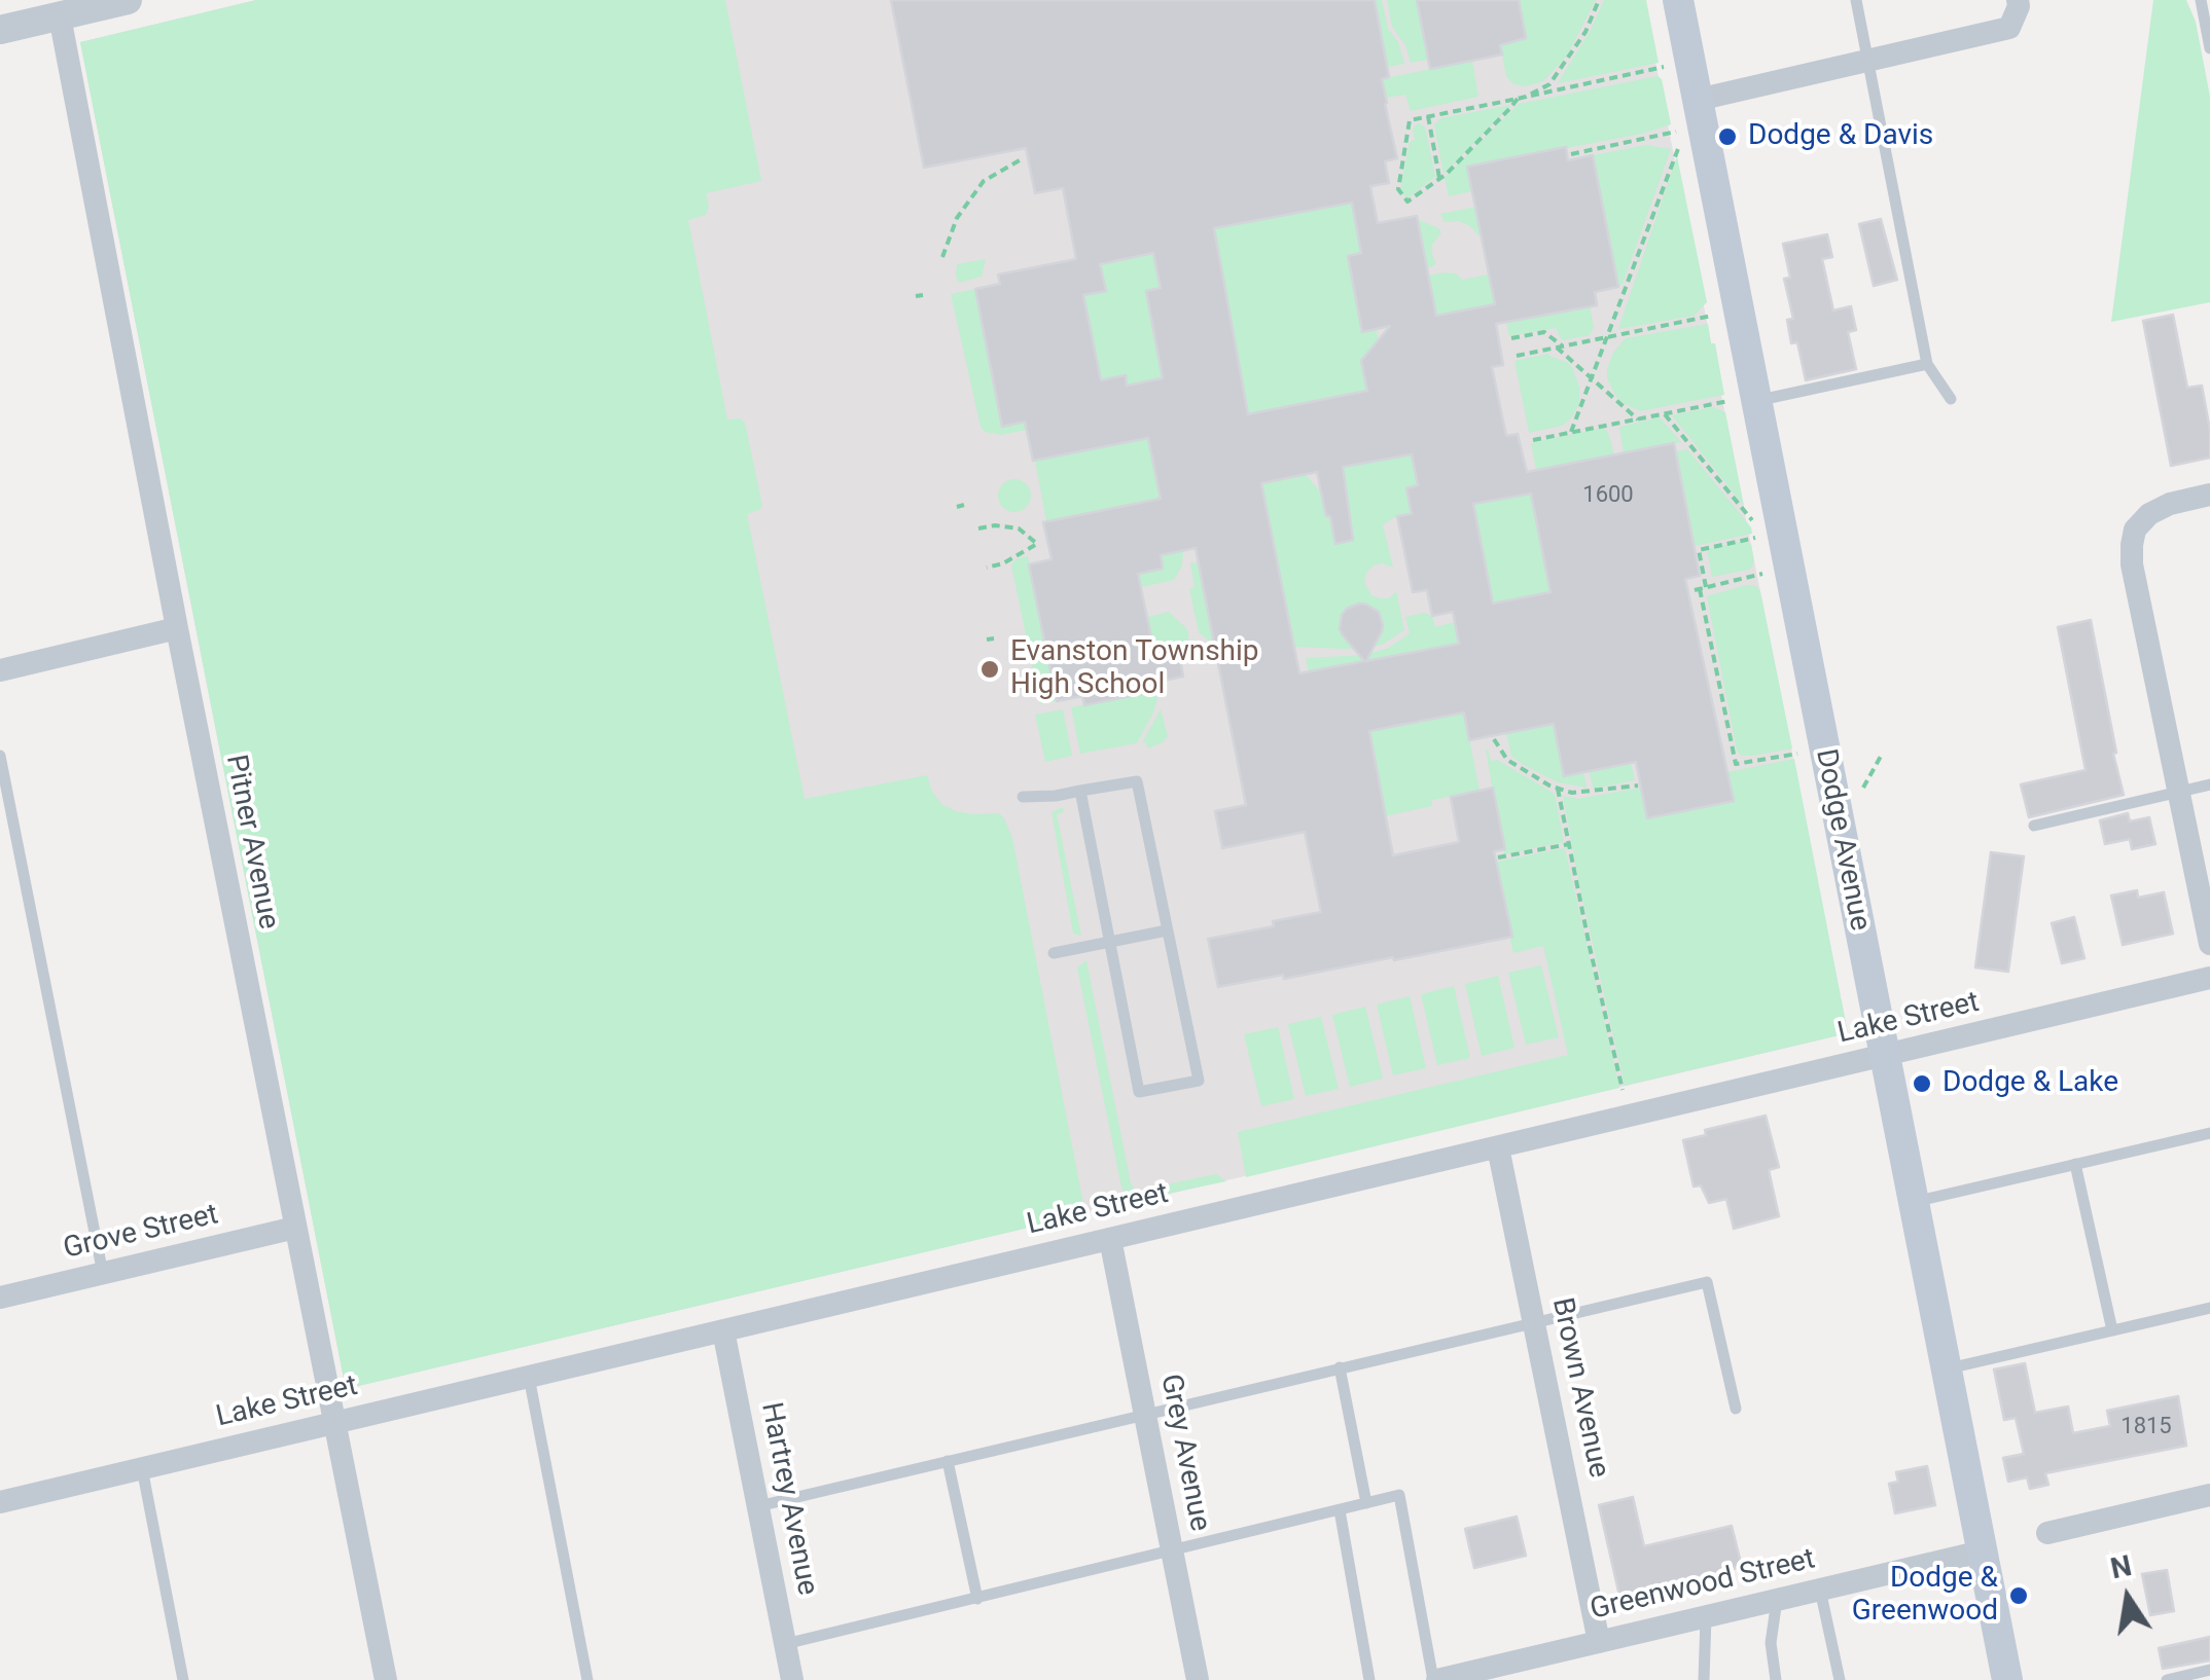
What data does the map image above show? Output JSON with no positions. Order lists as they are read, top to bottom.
{
  "streets": {
    "main road": ["Dodge Avenue"],
    "street": [
      "Pitner Avenue",
      "Lake Street",
      "Grove Street",
      "Brown Avenue",
      "Grey Avenue",
      "Hartrey Avenue",
      "Greenwood Street"
    ]
  },
  "crossings": [
    ["Dodge Avenue", "Lake Street"],
    ["Dodge Avenue", "Greenwood Street"],
    ["Pitner Avenue", "Lake Street"],
    ["Pitner Avenue", "Grove Street"],
    ["Lake Street", "Brown Avenue"],
    ["Lake Street", "Grey Avenue"],
    ["Lake Street", "Hartrey Avenue"],
    ["Brown Avenue", "Greenwood Street"]
  ],
  "places": [
    "Dodge & Davis",
    "Evanston Township High School",
    "Dodge & Lake",
    "Dodge & Greenwood"
  ],
  "house_numbers": ["1600", "1815"],
  "north": "top"
}
